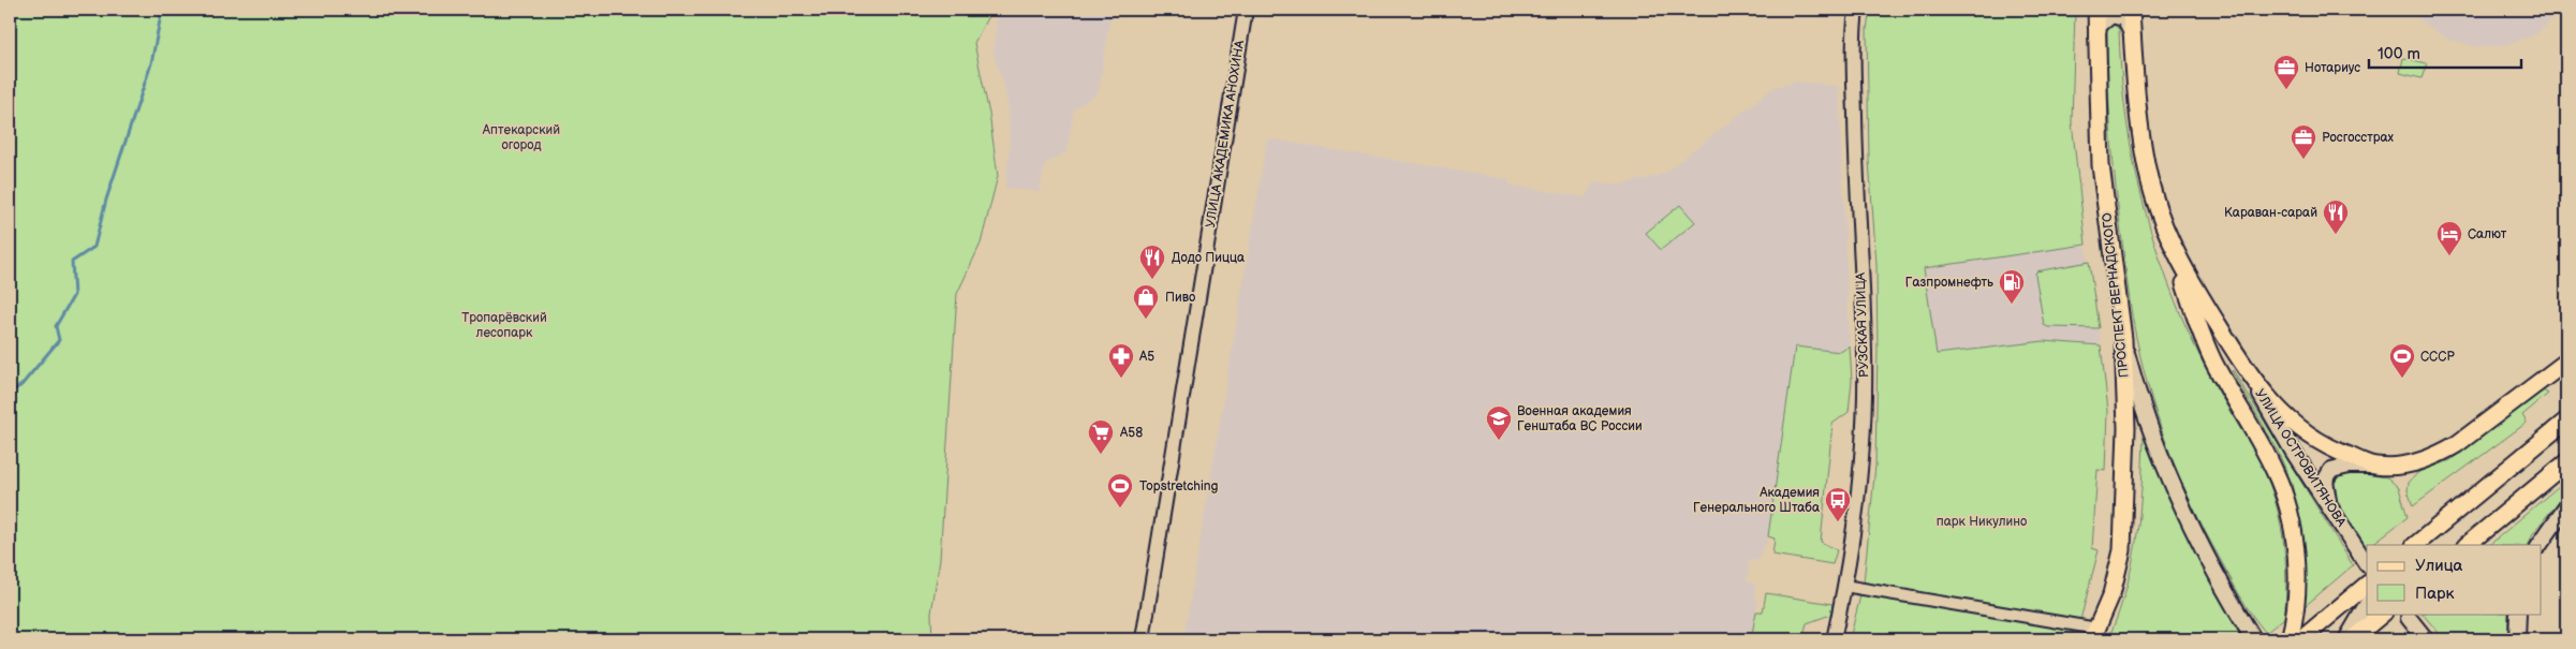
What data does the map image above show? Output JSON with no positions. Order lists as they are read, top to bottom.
{
  "streets": {
    "main road": ["ПРОСПЕКТ ВЕРНАДСКОГО", "УЛИЦА ОСТРОВИТЯНОВА"],
    "street": ["УЛИЦА АКАДЕМИКА АНОХИНА", "РУЗСКАЯ УЛИЦА"]
  },
  "parks": ["Аптекарский огород", "Тропарёвский лесопарк", "парк Никулино"],
  "places": {
    "office": ["Нотариус", "Росгосстрах"],
    "restaurant": ["Караван-сарай", "Додо Пицца"],
    "hotel": ["Салют"],
    "fuel station": ["Газпромнефть"],
    "shop": ["Пиво"],
    "pharmacy": ["А5"],
    "sports": ["СССР", "Topstretching"],
    "school or university": ["Военная академия Генштаба ВС России"],
    "supermarket": ["А58"],
    "bus stop": ["Академия Генерального Штаба"]
  },
  "legend": ["Улица", "Парк"],
  "scale_bar": "100 m"
}
